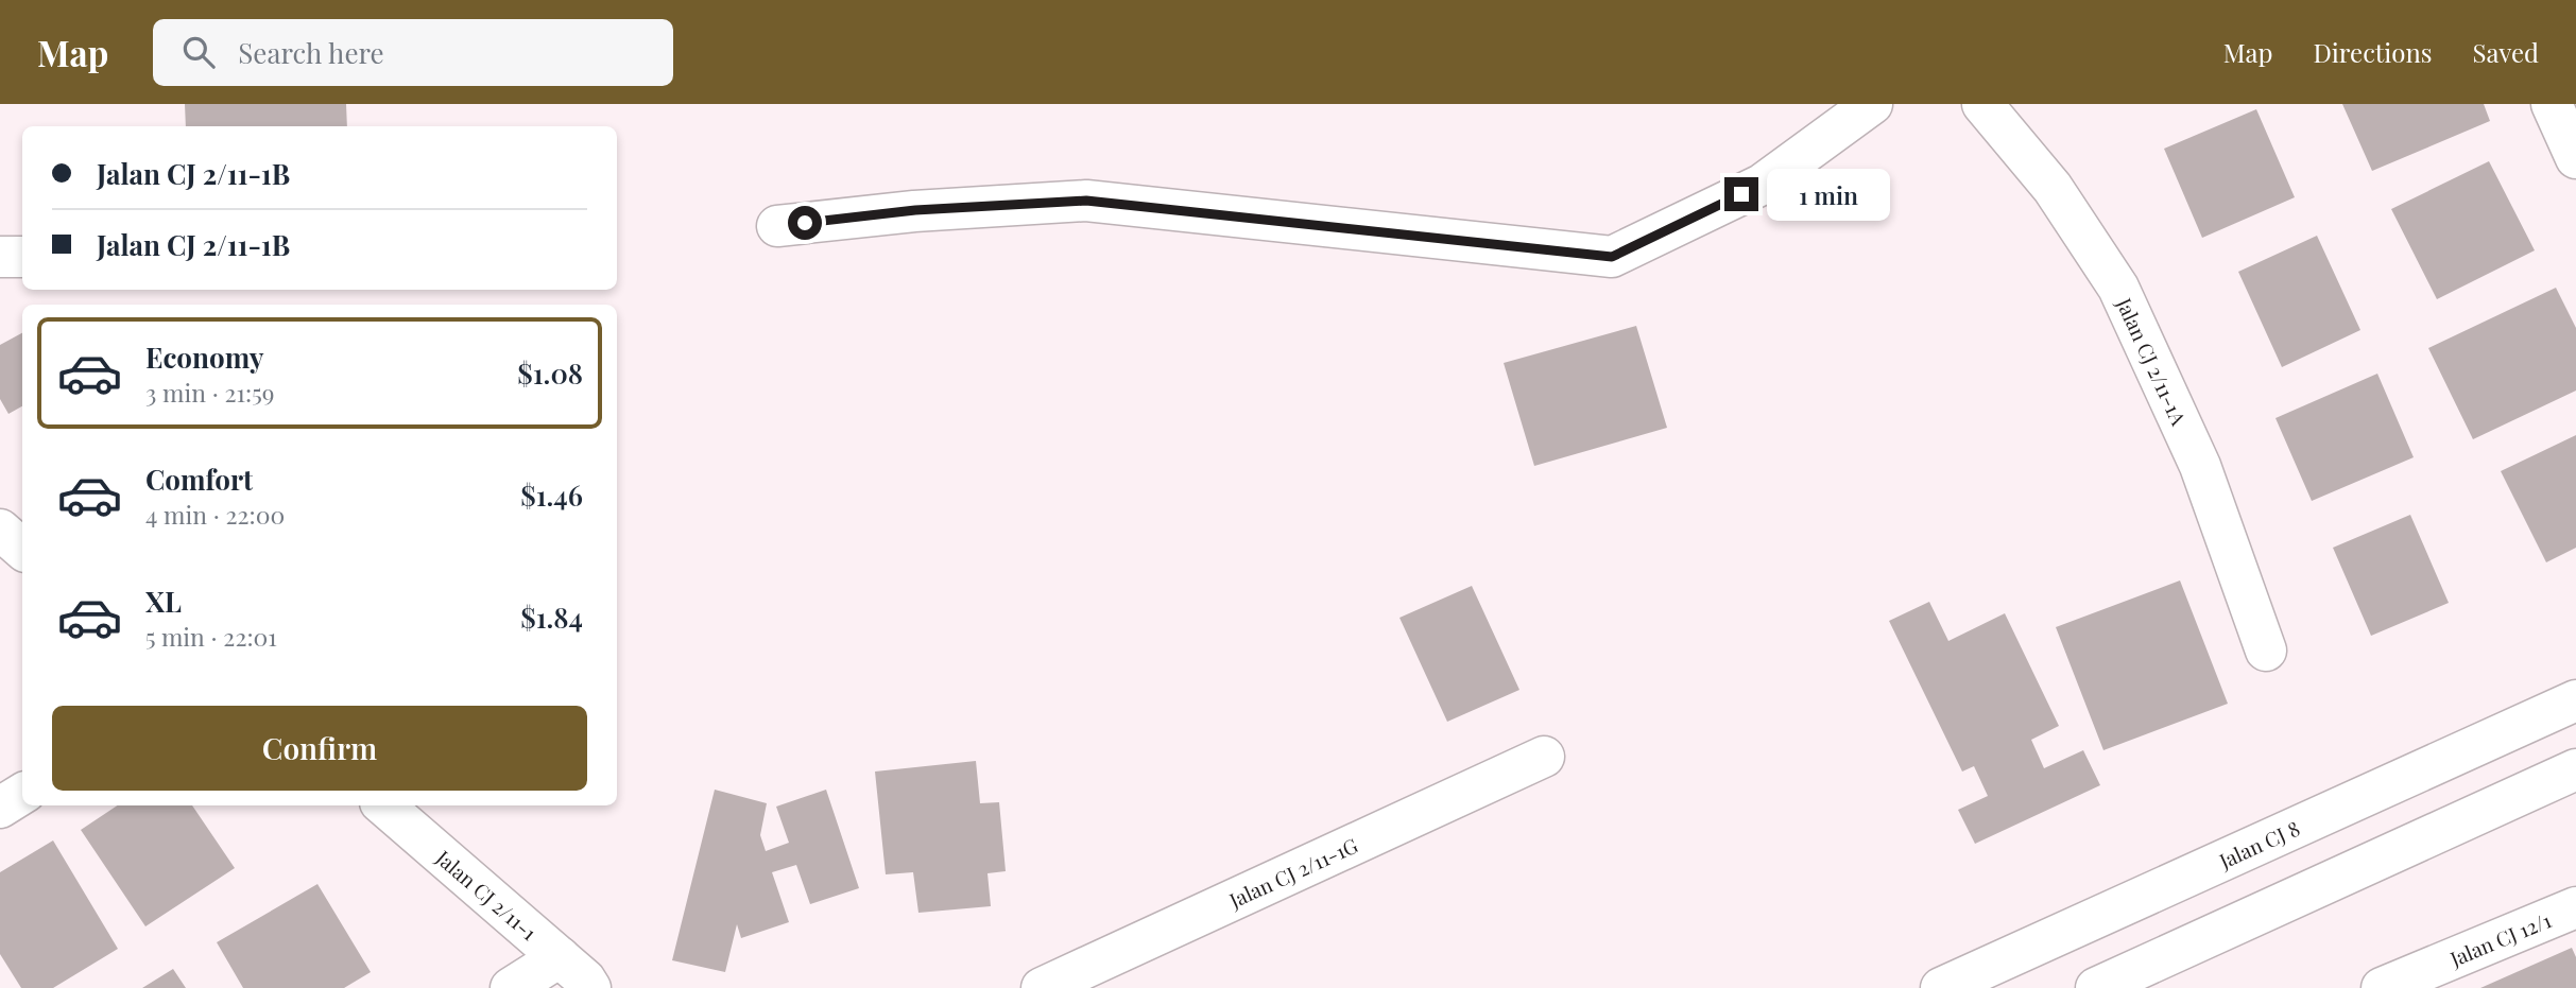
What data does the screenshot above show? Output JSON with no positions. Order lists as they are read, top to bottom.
{
  "streets": {
    "street": [
      "Jalan CJ 2/11-1A",
      "Jalan CJ 8",
      "Jalan CJ 2/11-1G",
      "Jalan CJ 2/11-1",
      "Jalan CJ 12/1"
    ]
  },
  "page": {
    "header": "Map",
    "search": "Search here",
    "nav": ["Map", "Directions", "Saved"],
    "banner": ["Jalan CJ 2/11-1B", "Jalan CJ 2/11-1B"],
    "bubble": "1 min",
    "list": [
      {
        "name": "Economy",
        "note": "3 min · 21:59",
        "value": "$1.08"
      },
      {
        "name": "Comfort",
        "note": "4 min · 22:00",
        "value": "$1.46"
      },
      {
        "name": "XL",
        "note": "5 min · 22:01",
        "value": "$1.84"
      }
    ],
    "buttons": "Confirm"
  }
}
